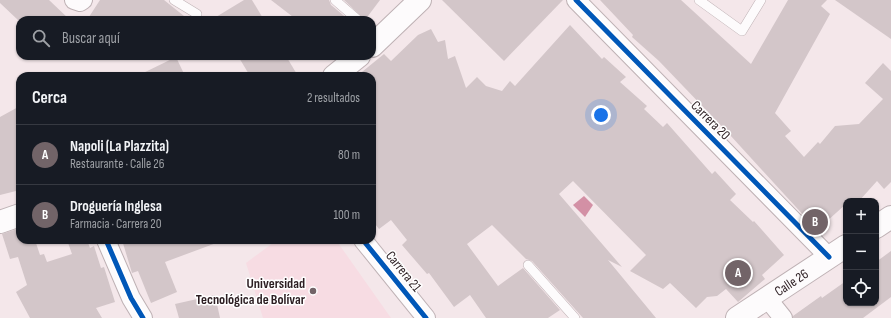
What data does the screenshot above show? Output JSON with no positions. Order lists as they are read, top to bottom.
{
  "streets": {
    "street": ["Carrera 20", "Carrera 21", "Calle 26"]
  },
  "crossings": [
    ["Carrera 20", "Calle 26"]
  ],
  "places": ["Universidad Tecnológica de Bolívar"],
  "page": {
    "search": "Buscar aquí",
    "heading": ["Cerca", "2 resultados"],
    "list": [
      {
        "mark": "A",
        "name": "Napoli (La Plazzita)",
        "note": "Restaurante · Calle 26",
        "value": "80 m"
      },
      {
        "mark": "B",
        "name": "Droguería Inglesa",
        "note": "Farmacia · Carrera 20",
        "value": "100 m"
      }
    ],
    "map_buttons": ["+", "−"],
    "pins": ["B", "A"]
  }
}
